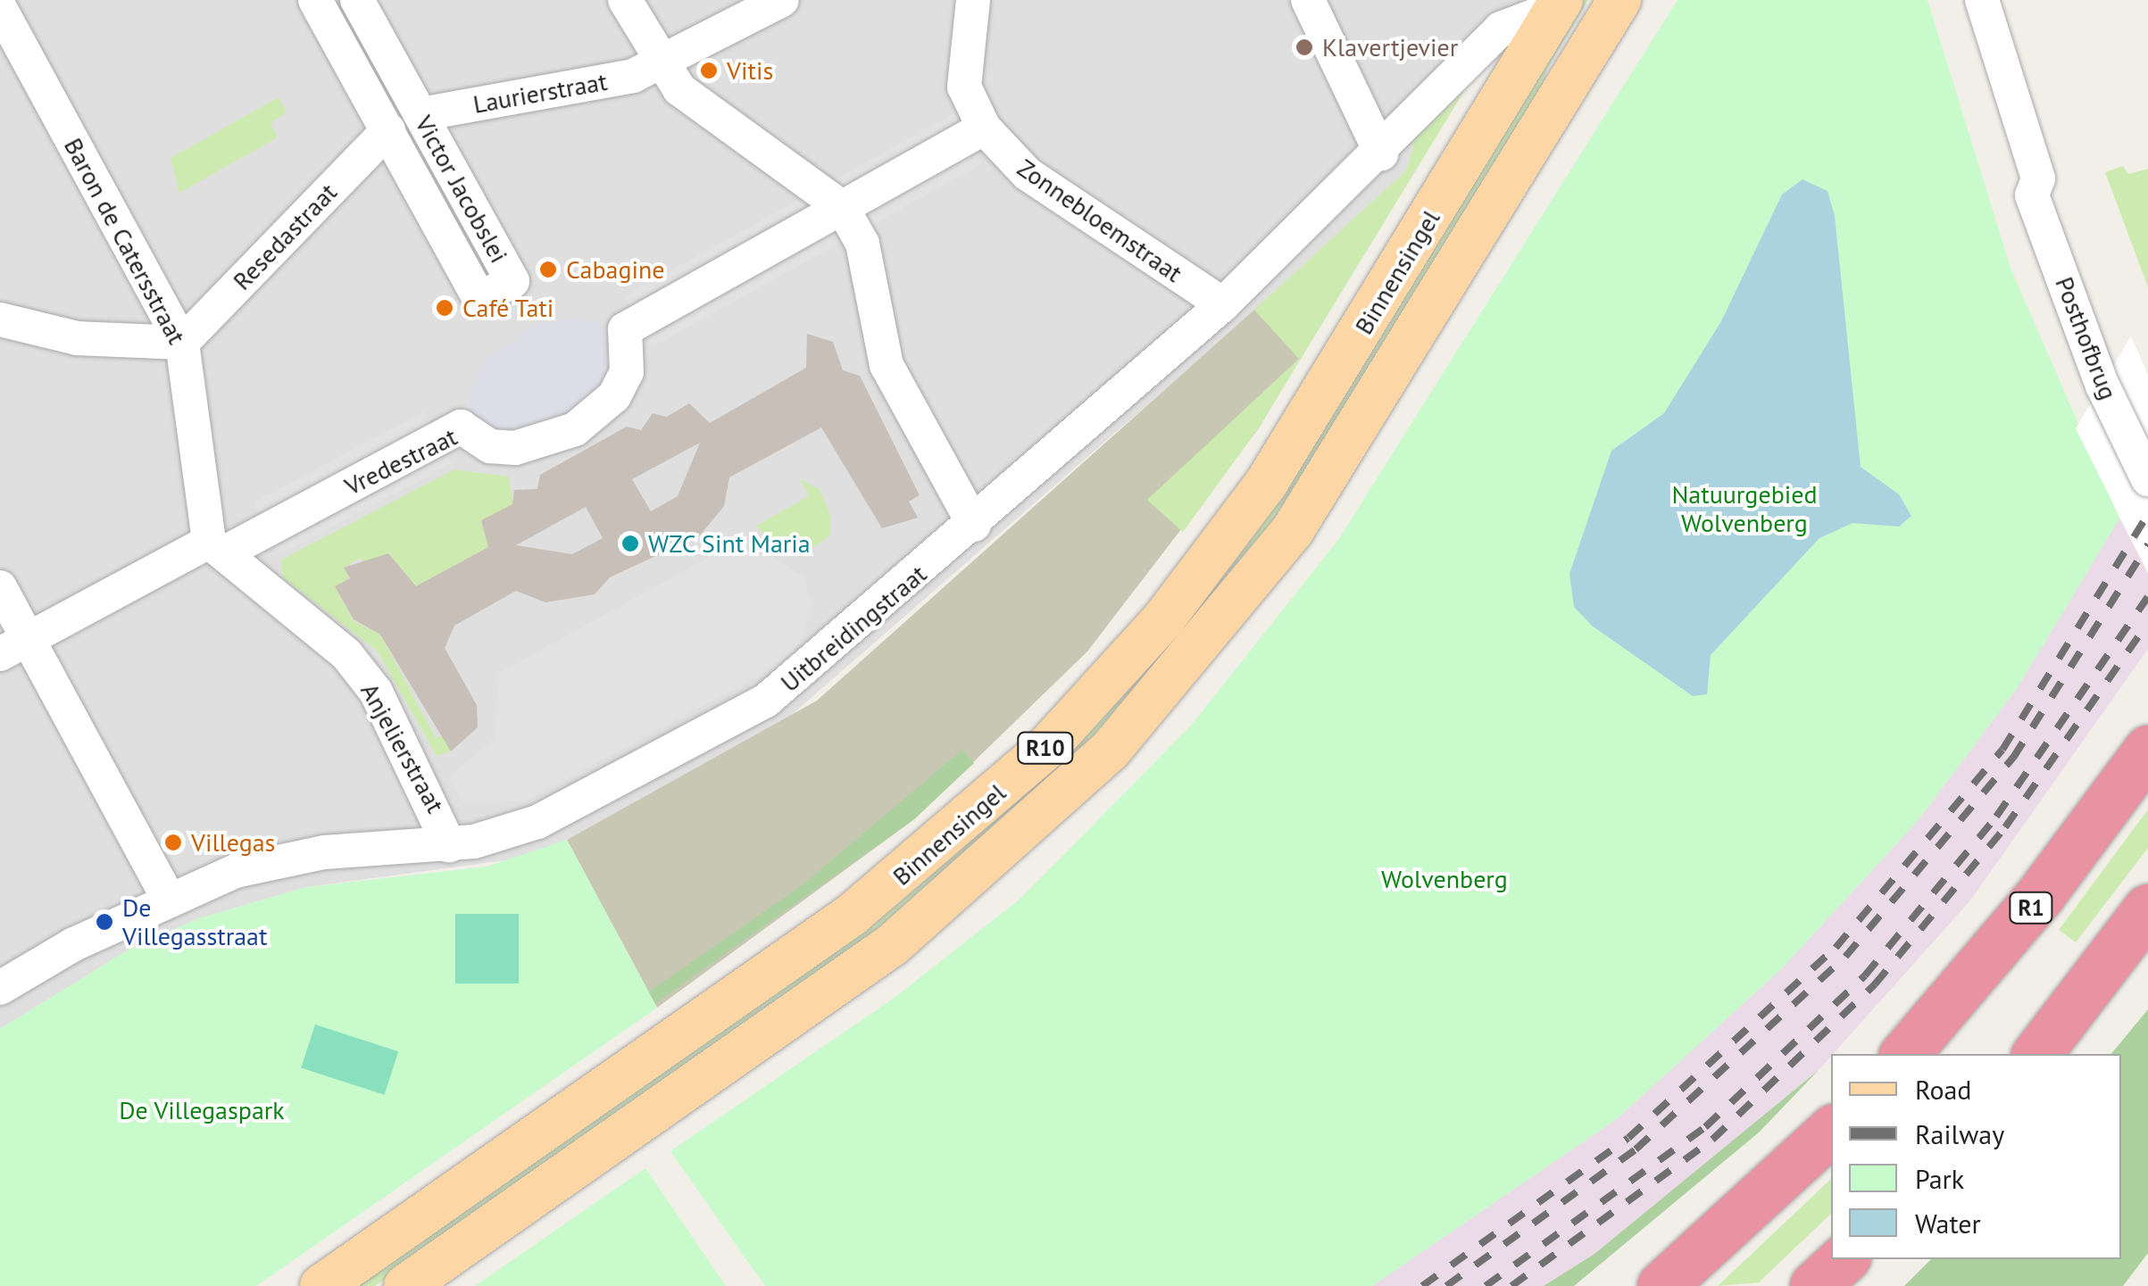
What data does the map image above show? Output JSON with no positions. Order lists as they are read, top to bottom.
{
  "streets": {
    "highway": ["R1"],
    "main road": ["Binnensingel", "R10"],
    "street": [
      "Laurierstraat",
      "Victor Jacobslei",
      "Zonnebloemstraat",
      "Resedastraat",
      "Baron de Catersstraat",
      "Posthofbrug",
      "Vredestraat",
      "Uitbreidingstraat",
      "Anjelierstraat"
    ]
  },
  "crossings": [
    ["Laurierstraat", "Victor Jacobslei"],
    ["Victor Jacobslei", "Resedastraat"],
    ["Zonnebloemstraat", "Vredestraat"],
    ["Zonnebloemstraat", "Uitbreidingstraat"],
    ["Resedastraat", "Baron de Catersstraat"],
    ["Baron de Catersstraat", "Vredestraat"],
    ["Baron de Catersstraat", "Anjelierstraat"],
    ["Binnensingel", "Uitbreidingstraat"],
    ["Vredestraat", "Anjelierstraat"],
    ["Uitbreidingstraat", "Anjelierstraat"]
  ],
  "parks": ["Natuurgebied Wolvenberg", "Wolvenberg", "De Villegaspark"],
  "places": [
    "Klavertjevier",
    "Vitis",
    "Cabagine",
    "Café Tati",
    "WZC Sint Maria",
    "Villegas",
    "De Villegasstraat"
  ],
  "legend": [
    "Road",
    "Railway",
    "Park",
    "Water"
  ]
}
